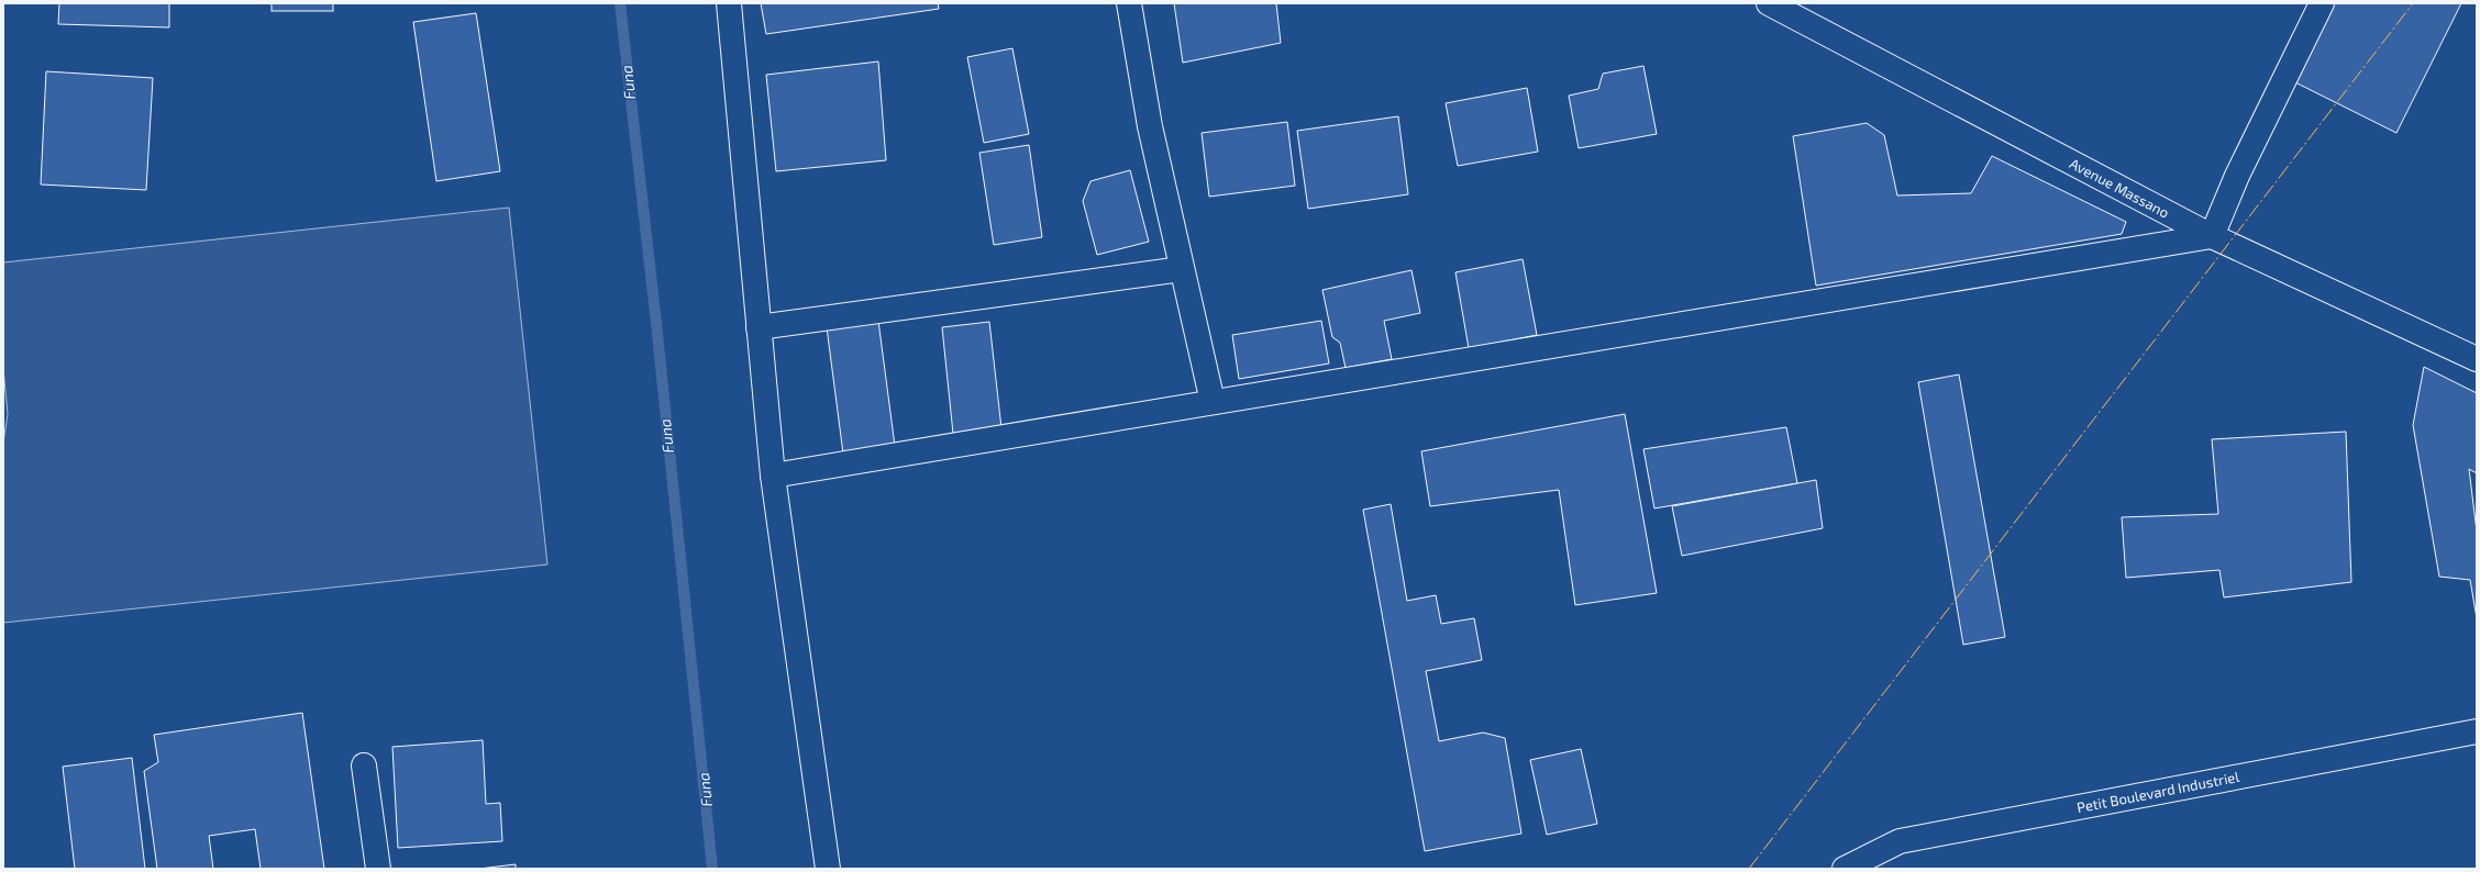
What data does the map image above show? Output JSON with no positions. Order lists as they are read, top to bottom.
{
  "streets": {
    "street": ["Avenue Massano", "Petit Boulevard Industriel"]
  },
  "water": ["Funa"]
}
